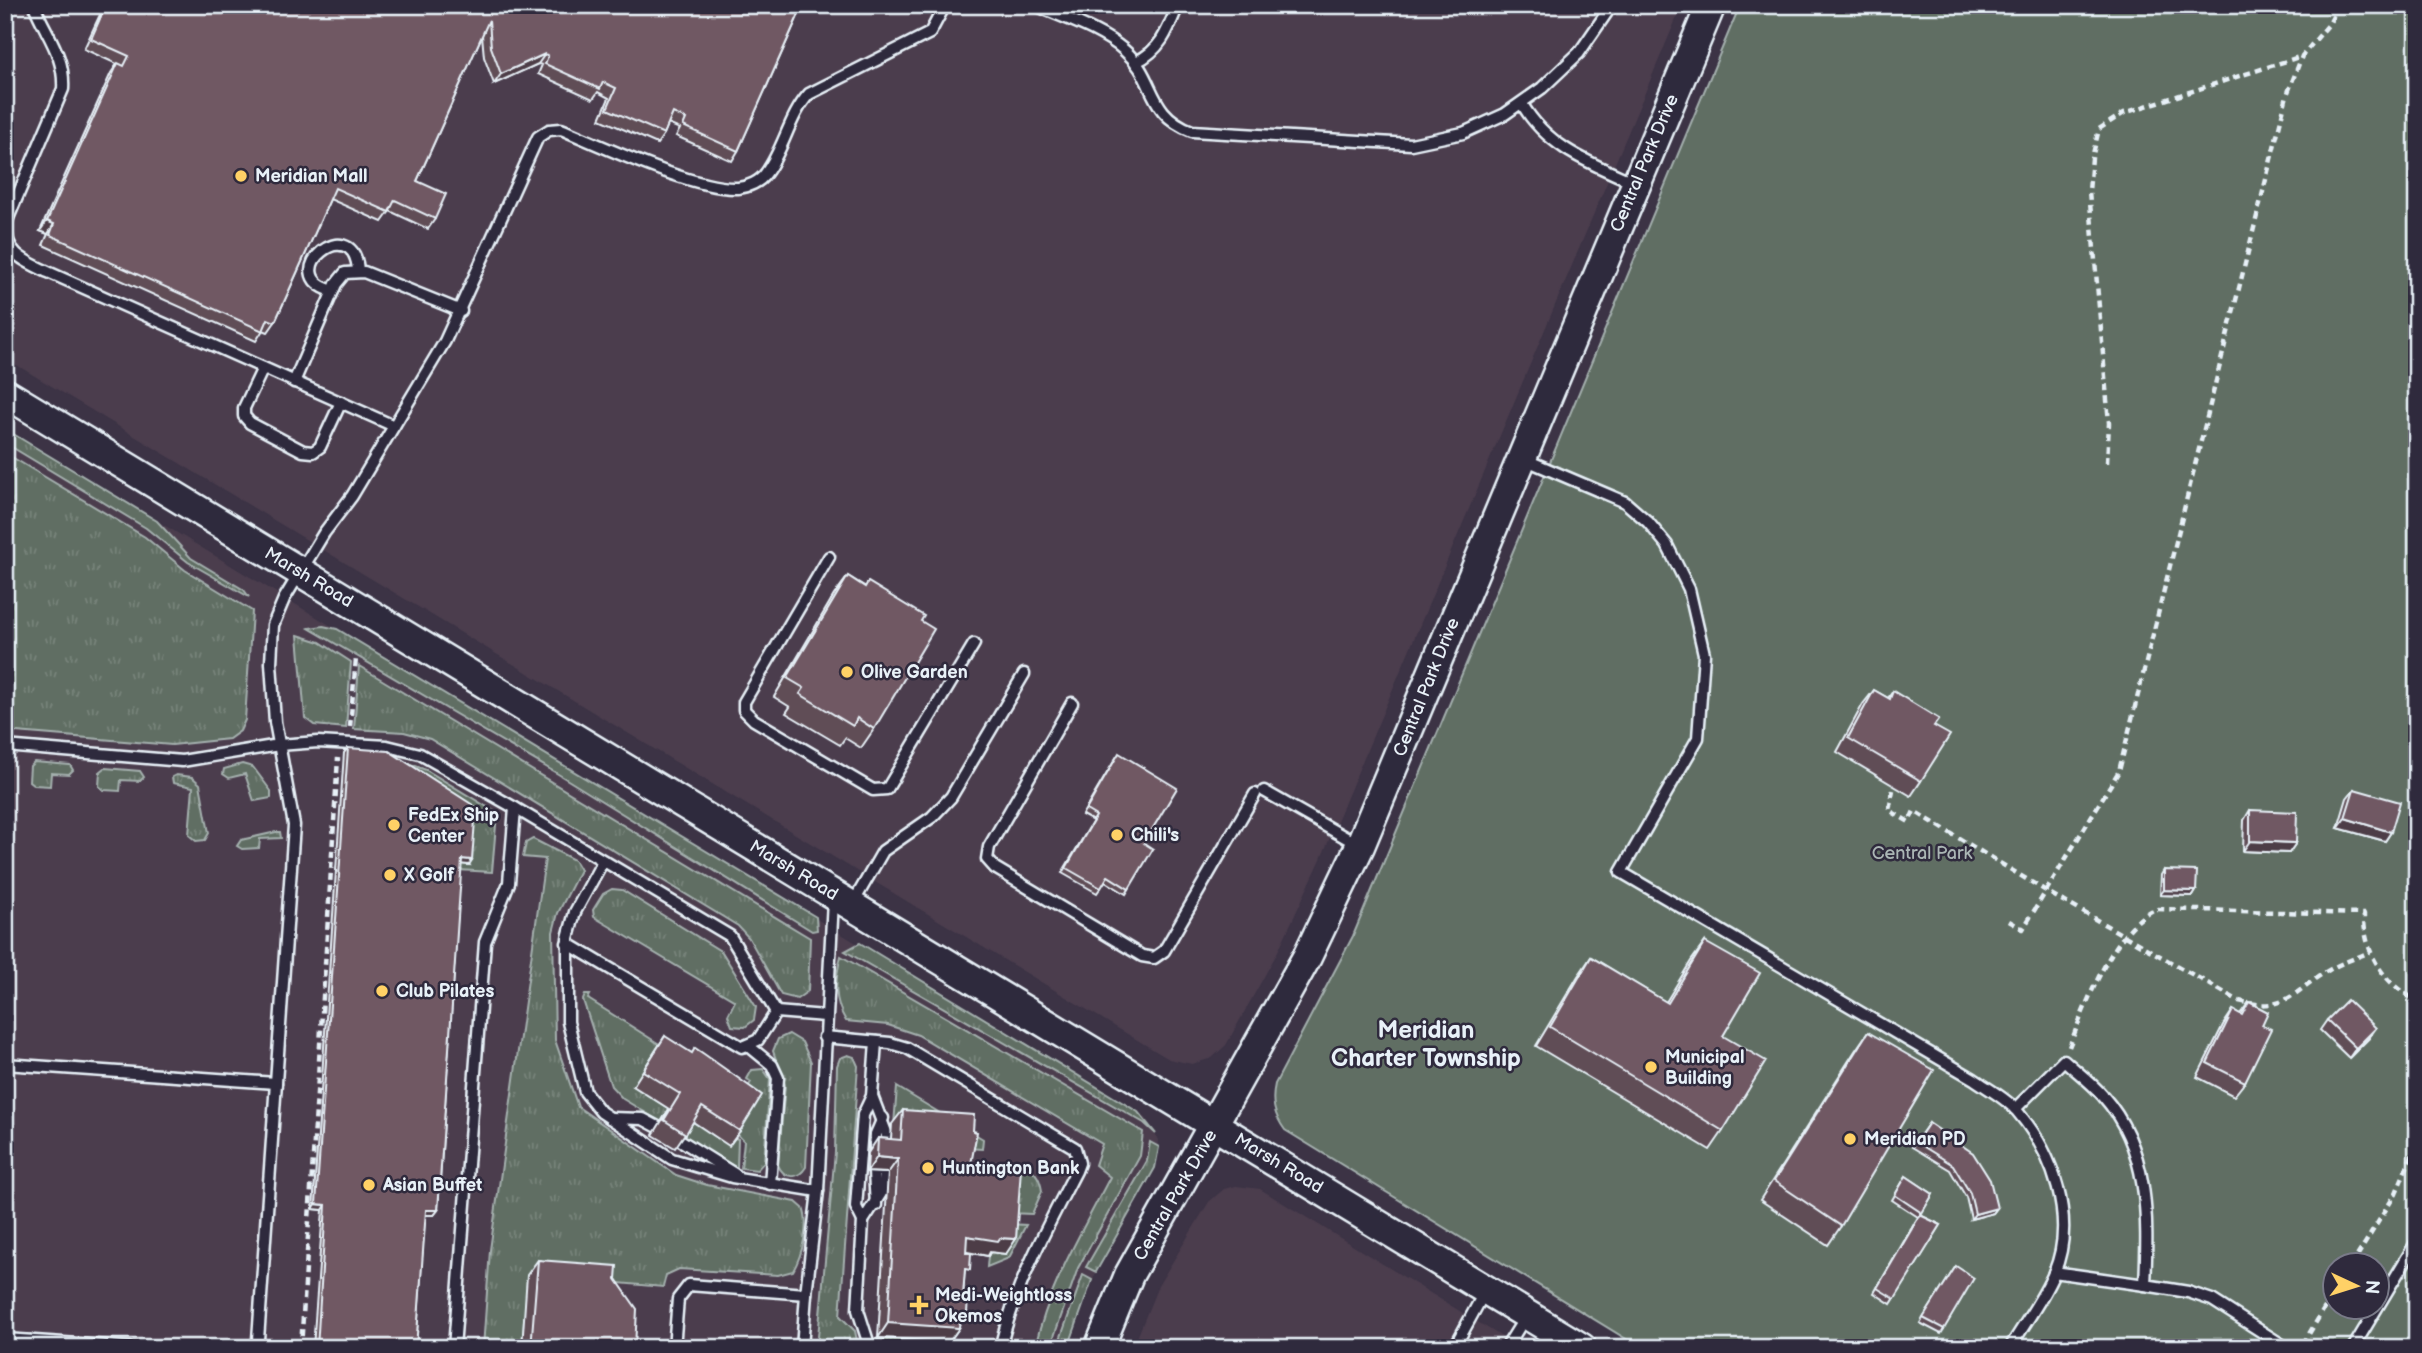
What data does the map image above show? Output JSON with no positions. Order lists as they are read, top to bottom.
{
  "streets": {
    "main road": ["Central Park Drive", "Marsh Road"]
  },
  "crossings": [
    ["Central Park Drive", "Marsh Road"]
  ],
  "districts": ["Meridian Charter Township"],
  "parks": ["Central Park"],
  "places": {
    "other": [
      "Meridian Mall",
      "Olive Garden",
      "FedEx Ship Center",
      "Chili's",
      "X Golf",
      "Club Pilates",
      "Municipal Building",
      "Meridian PD",
      "Huntington Bank",
      "Asian Buffet"
    ],
    "health": ["Medi-Weightloss Okemos"]
  },
  "north": "right"
}
